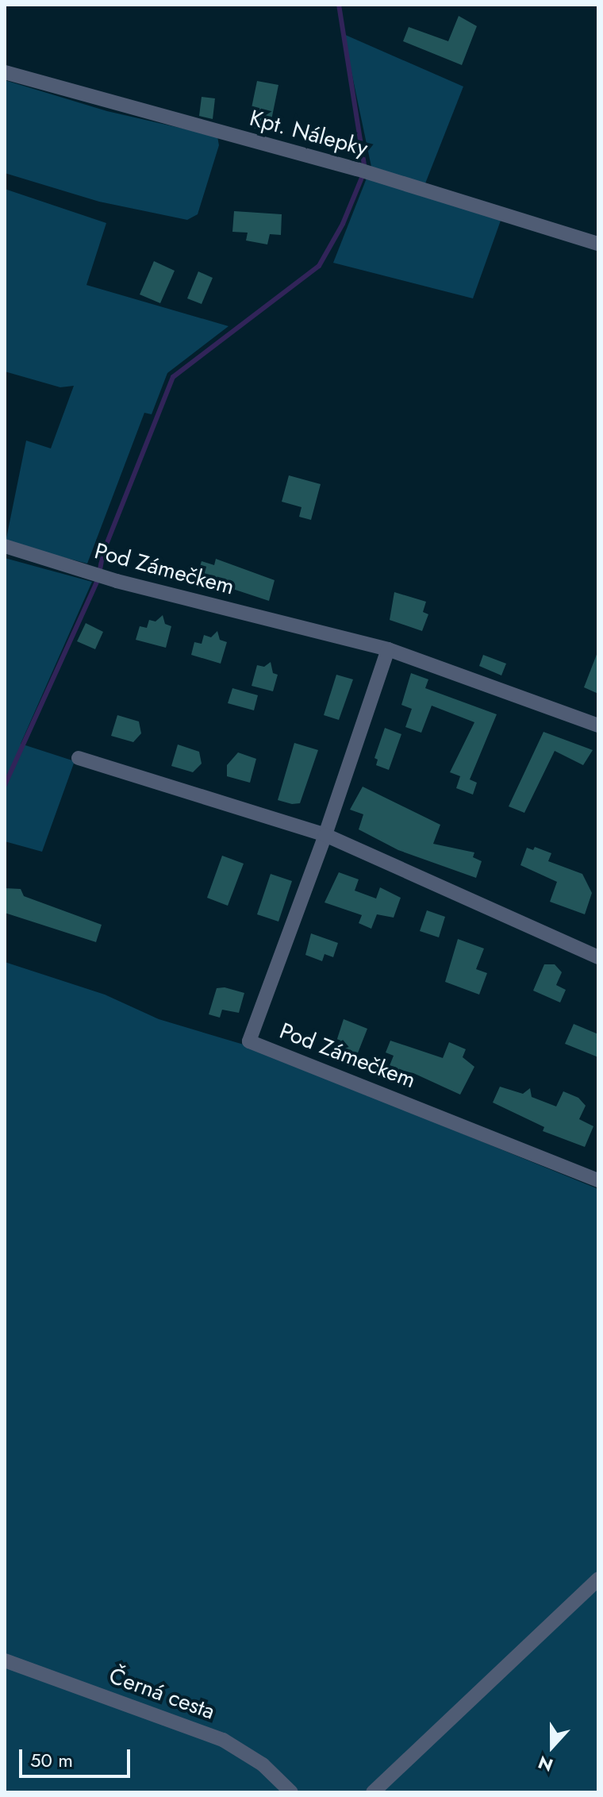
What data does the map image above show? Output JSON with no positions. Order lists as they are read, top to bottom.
{
  "streets": {
    "street": ["Kpt. Nálepky", "Pod Zámečkem", "Černá cesta"]
  },
  "scale_bar": "50 m",
  "north": "bottom"
}
